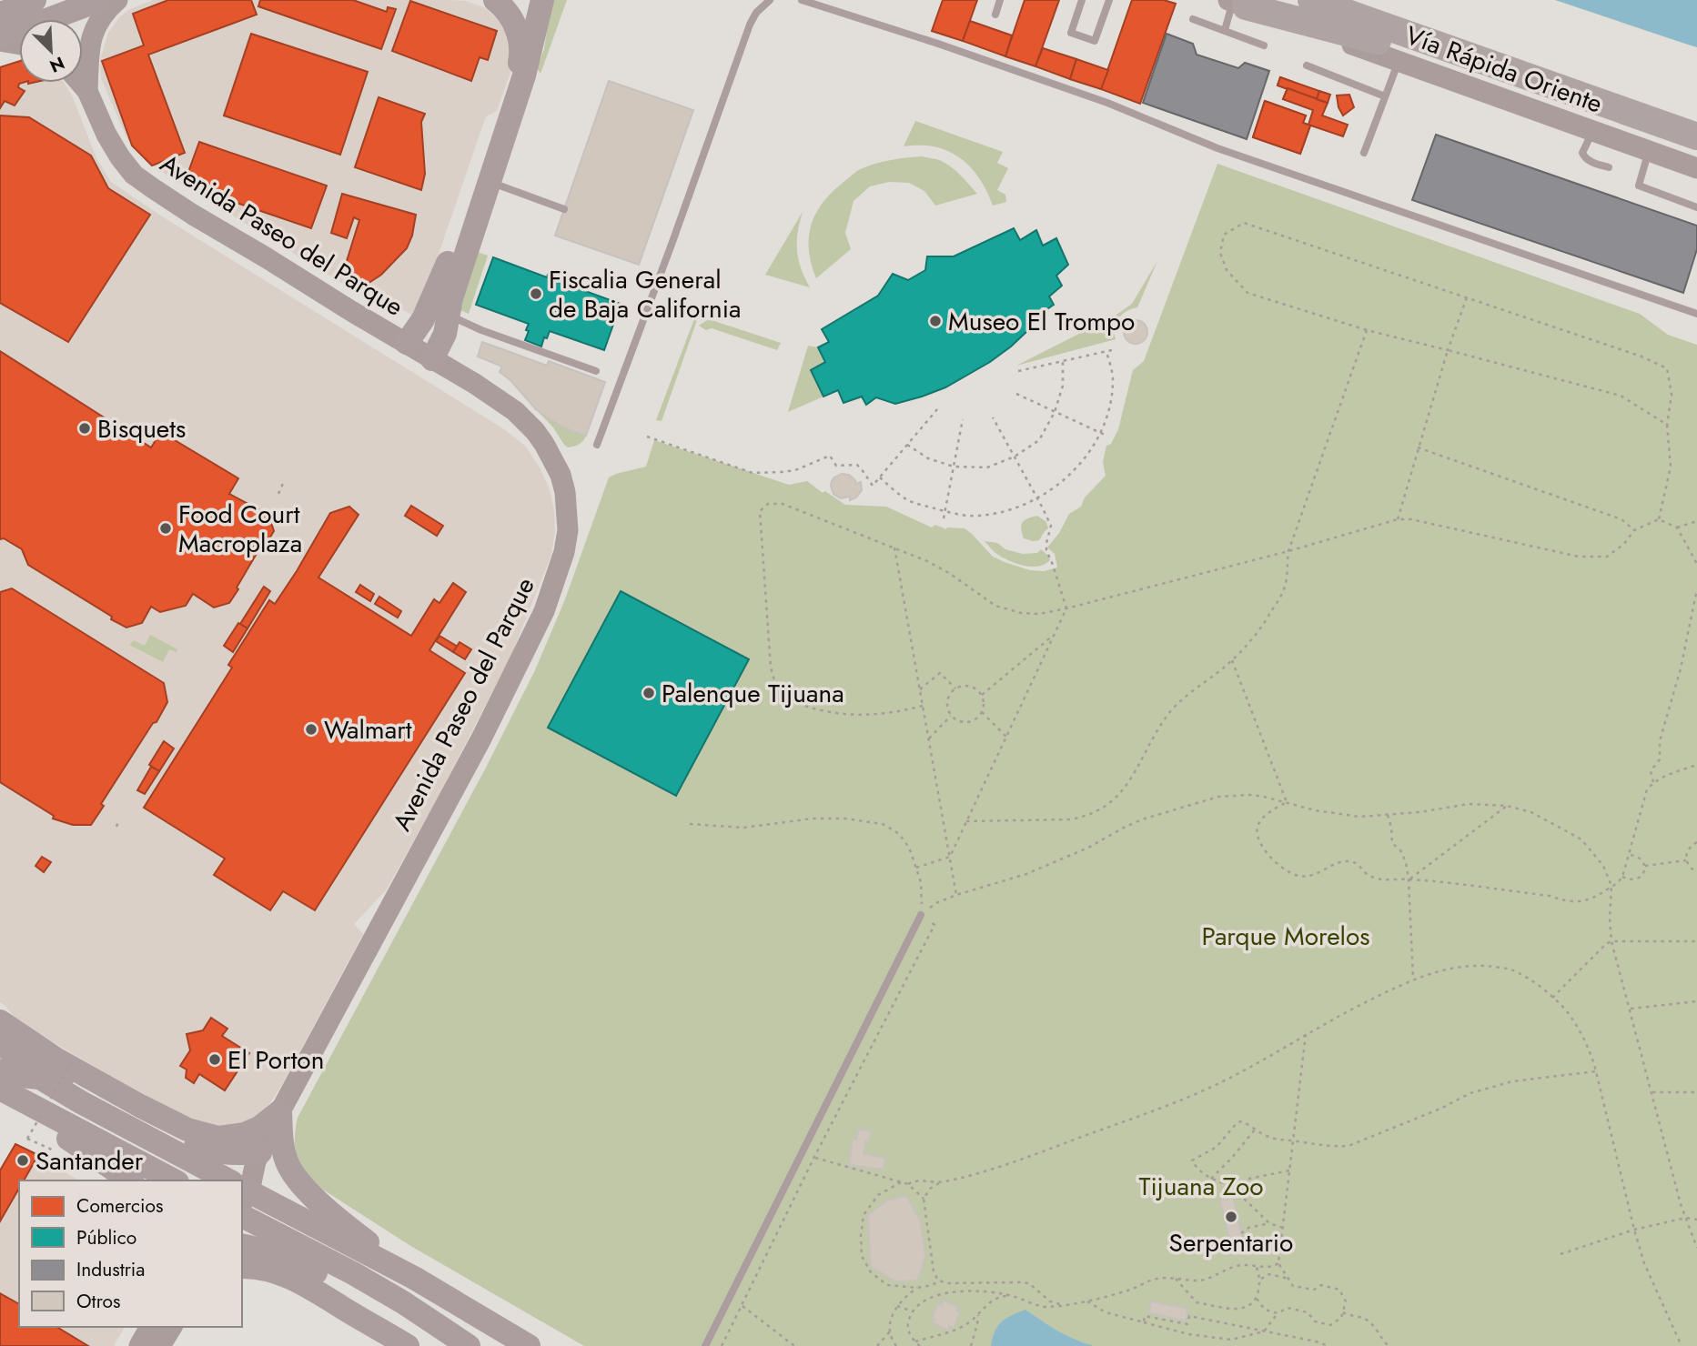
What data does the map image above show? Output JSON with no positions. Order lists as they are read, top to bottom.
{
  "streets": {
    "highway": ["Vía Rápida Oriente"],
    "main road": ["Avenida Paseo del Parque"]
  },
  "parks": ["Parque Morelos", "Tijuana Zoo"],
  "places": [
    "Fiscalia General de Baja California",
    "Museo El Trompo",
    "Bisquets",
    "Food Court Macroplaza",
    "Palenque Tijuana",
    "Walmart",
    "El Porton",
    "Santander",
    "Serpentario"
  ],
  "legend": [
    "Comercios",
    "Público",
    "Industria",
    "Otros"
  ],
  "north": "bottom right"
}
